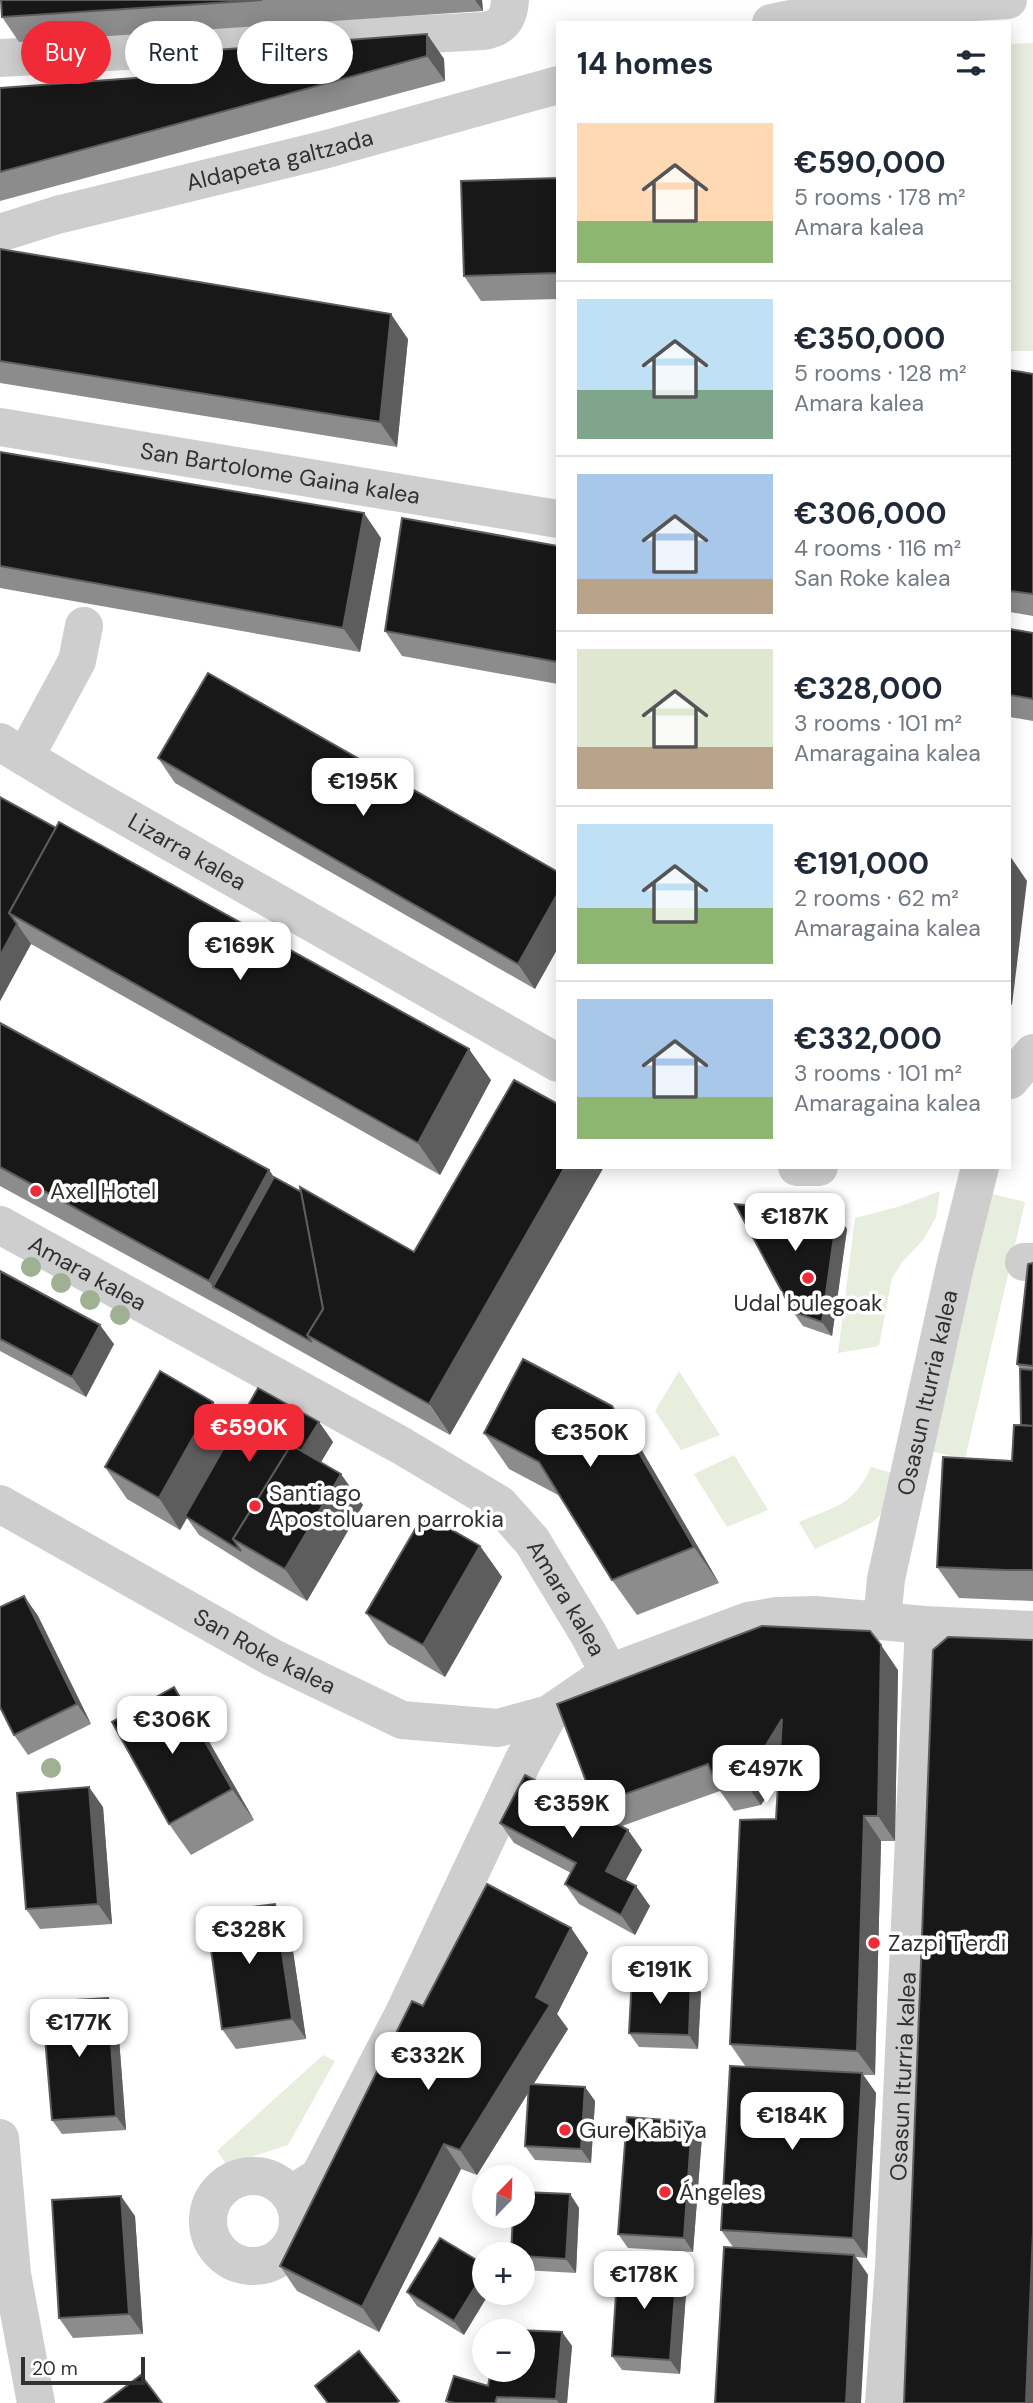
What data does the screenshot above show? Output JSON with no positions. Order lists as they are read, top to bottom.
{
  "streets": {
    "street": [
      "Aldapeta galtzada",
      "San Bartolome Gaina kalea",
      "Lizarra kalea",
      "Amara kalea",
      "Osasun Iturria kalea",
      "San Roke kalea"
    ]
  },
  "crossings": [
    ["Amara kalea", "Osasun Iturria kalea"]
  ],
  "places": [
    "Axel Hotel",
    "Udal bulegoak",
    "Santiago Apostoluaren parrokia",
    "Zazpi T'erdi",
    "Gure Kabiya",
    "Ángeles"
  ],
  "scale_bar": "20 m",
  "north": "top right",
  "page": {
    "chip": ["Buy", "Rent", "Filters"],
    "heading": "14 homes",
    "list": [
      {
        "name": "€590,000",
        "note": "5 rooms · 178 m² · Amara kalea"
      },
      {
        "name": "€350,000",
        "note": "5 rooms · 128 m² · Amara kalea"
      },
      {
        "name": "€306,000",
        "note": "4 rooms · 116 m² · San Roke kalea"
      },
      {
        "name": "€328,000",
        "note": "3 rooms · 101 m² · Amaragaina kalea"
      },
      {
        "name": "€191,000",
        "note": "2 rooms · 62 m² · Amaragaina kalea"
      },
      {
        "name": "€332,000",
        "note": "3 rooms · 101 m² · Amaragaina kalea"
      }
    ],
    "price": [
      "€195K",
      "€169K",
      "€187K",
      "€590K",
      "€350K",
      "€306K",
      "€497K",
      "€359K",
      "€328K",
      "€191K",
      "€177K",
      "€332K",
      "€184K",
      "€178K"
    ],
    "map_buttons": ["+", "−"],
    "scale": "20 m"
  }
}
